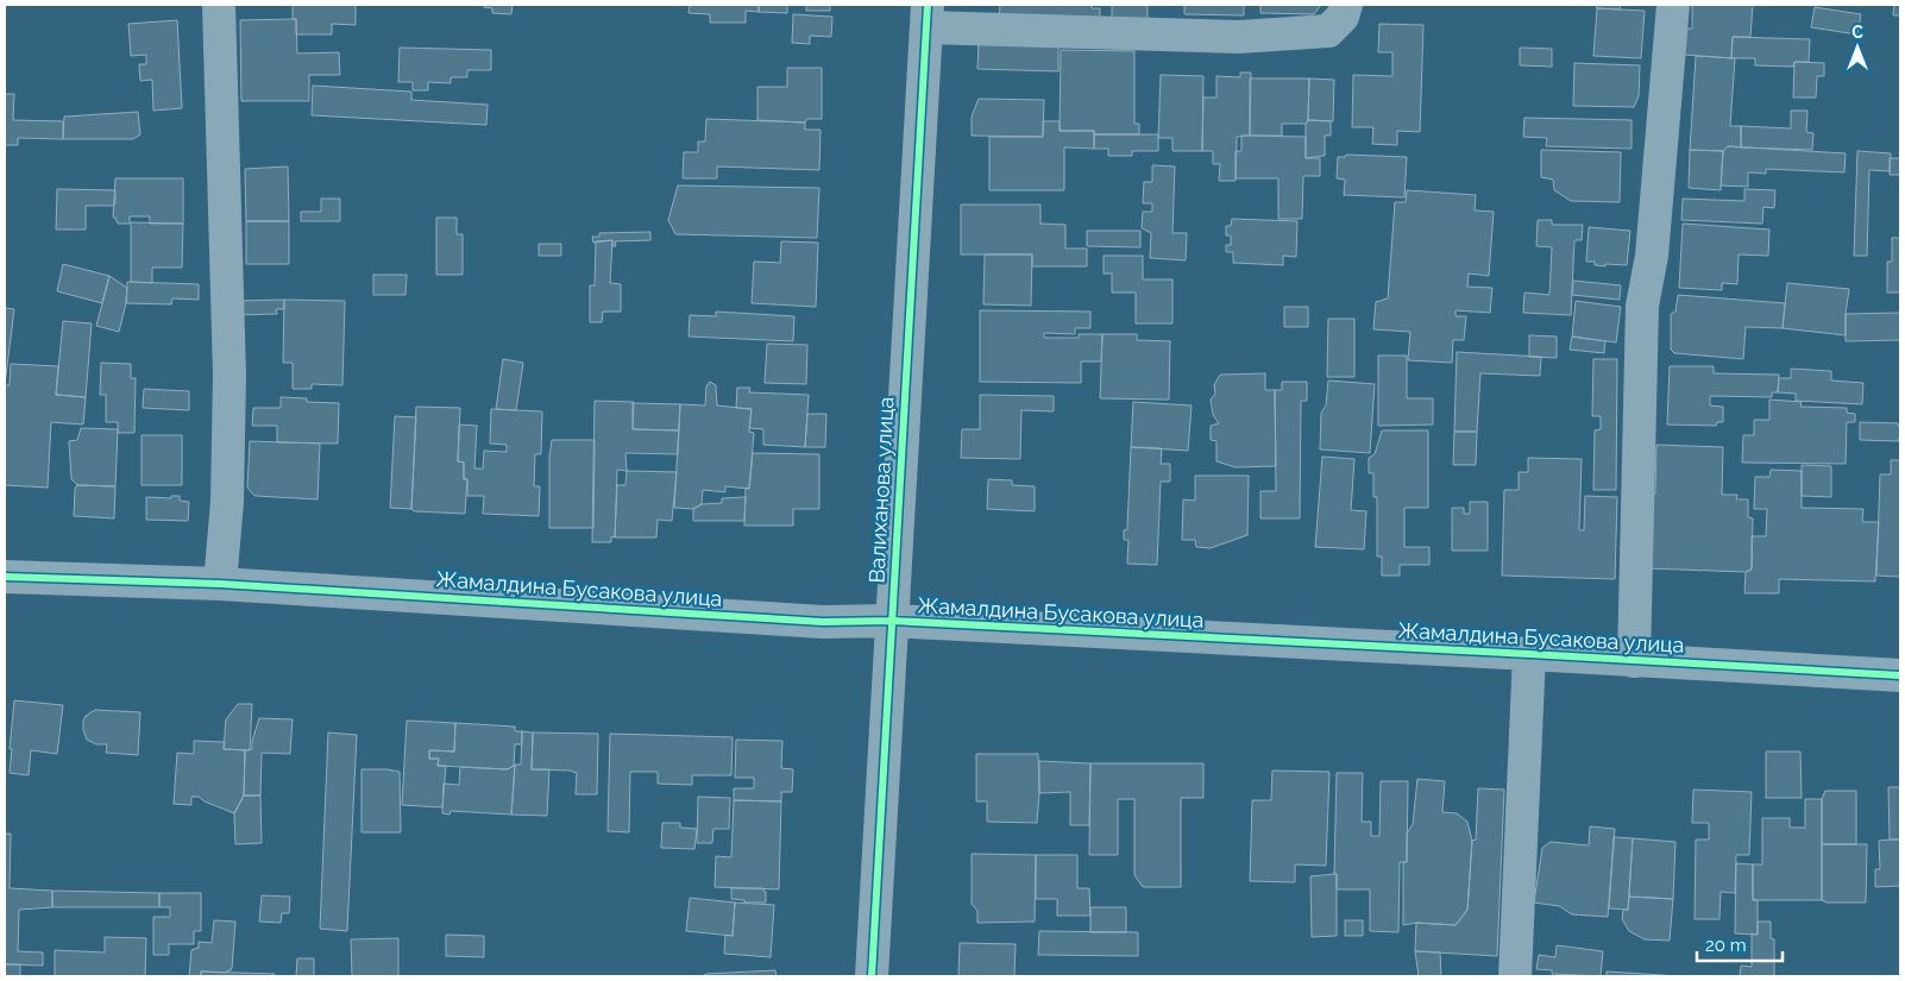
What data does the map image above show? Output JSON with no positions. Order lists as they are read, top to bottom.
{
  "streets": {
    "street": ["Валиханова улица", "Жамалдина Бусакова улица"]
  },
  "crossings": [
    ["Валиханова улица", "Жамалдина Бусакова улица"]
  ],
  "scale_bar": "20 m",
  "north": "top"
}
